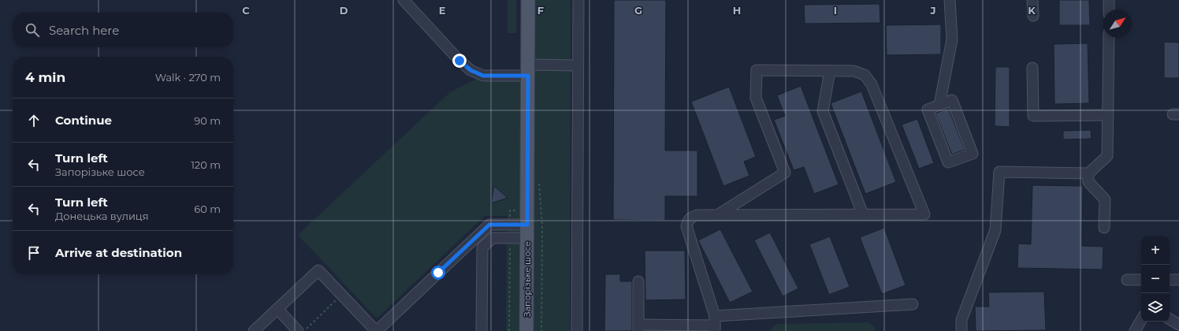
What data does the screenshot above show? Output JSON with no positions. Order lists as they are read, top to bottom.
{
  "streets": {
    "main road": ["Запорізьке шосе"]
  },
  "north": "top right",
  "page": {
    "search": "Search here",
    "heading": ["4 min", "Walk · 270 m"],
    "list": [
      ["Continue", "90 m"],
      ["Turn left", "Запорізьке шосе", "120 m"],
      ["Turn left", "Донецька вулиця", "60 m"],
      "Arrive at destination"
    ],
    "map_buttons": ["+", "−"]
  },
  "grid": {
    "columns": [
      "C",
      "D",
      "E",
      "F",
      "G",
      "H",
      "I",
      "J",
      "K"
    ]
  }
}
